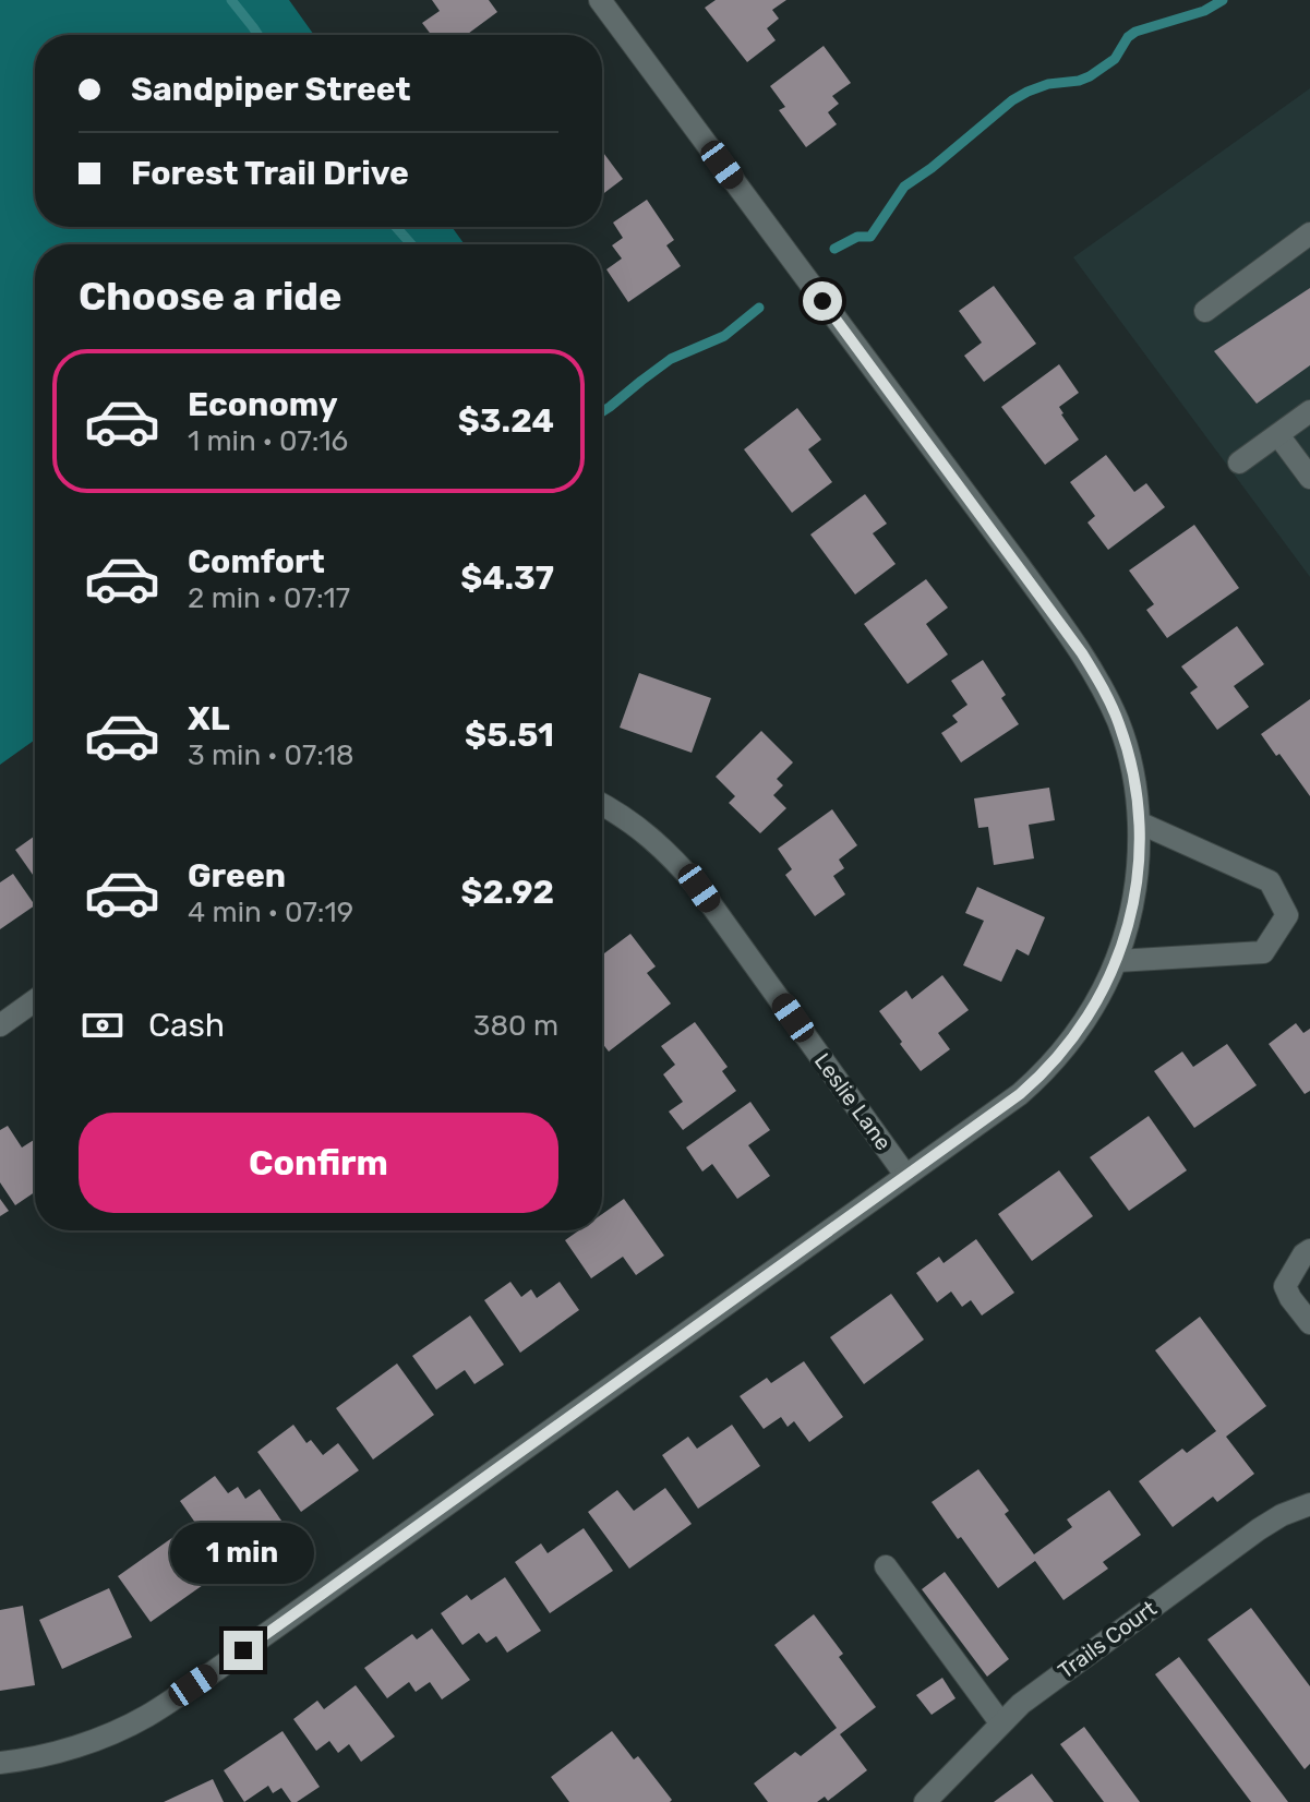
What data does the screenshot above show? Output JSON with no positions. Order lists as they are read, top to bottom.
{
  "streets": {
    "street": ["Leslie Lane", "Trails Court"]
  },
  "page": {
    "banner": ["Sandpiper Street", "Forest Trail Drive"],
    "heading": "Choose a ride",
    "list": [
      {
        "name": "Economy",
        "note": "1 min · 07:16",
        "value": "$3.24"
      },
      {
        "name": "Comfort",
        "note": "2 min · 07:17",
        "value": "$4.37"
      },
      {
        "name": "XL",
        "note": "3 min · 07:18",
        "value": "$5.51"
      },
      {
        "name": "Green",
        "note": "4 min · 07:19",
        "value": "$2.92"
      }
    ],
    "pay": ["Cash", "380 m"],
    "buttons": "Confirm",
    "bubble": "1 min"
  }
}
